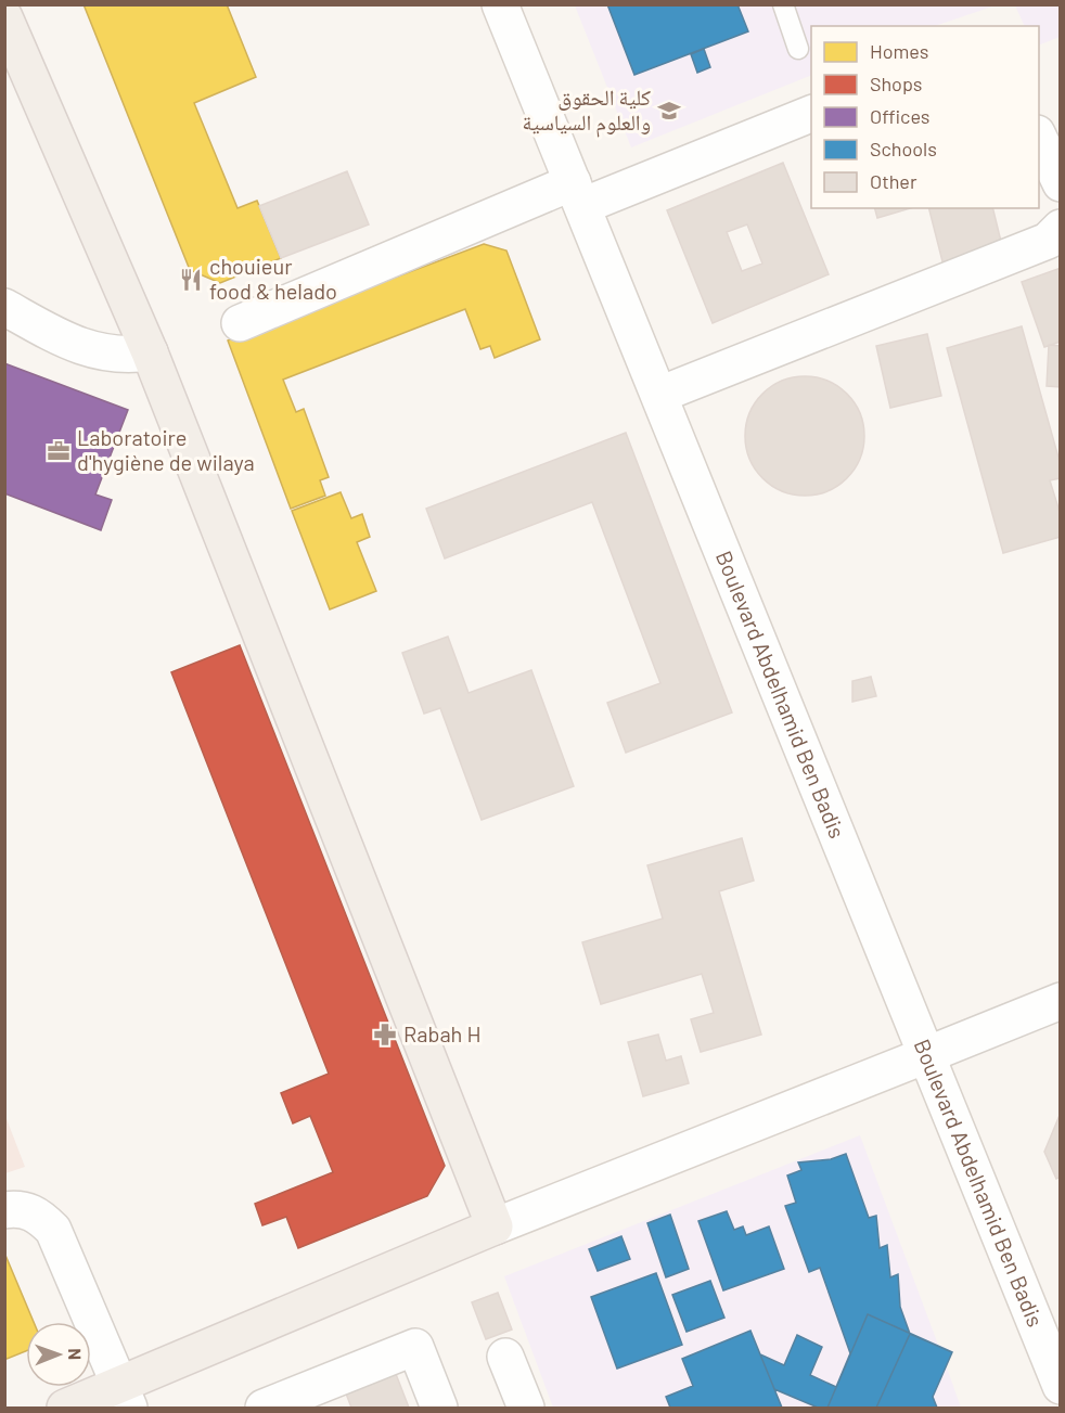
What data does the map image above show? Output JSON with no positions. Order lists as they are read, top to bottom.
{
  "streets": {
    "street": ["Boulevard Abdelhamid Ben Badis"]
  },
  "places": {
    "school or university": ["كلية الحقوق والعلوم السياسية"],
    "restaurant": ["chouieur food & helado"],
    "office": ["Laboratoire d'hygiène de wilaya"],
    "pharmacy": ["Rabah H"]
  },
  "legend": [
    "Homes",
    "Shops",
    "Offices",
    "Schools",
    "Other"
  ],
  "north": "right"
}
